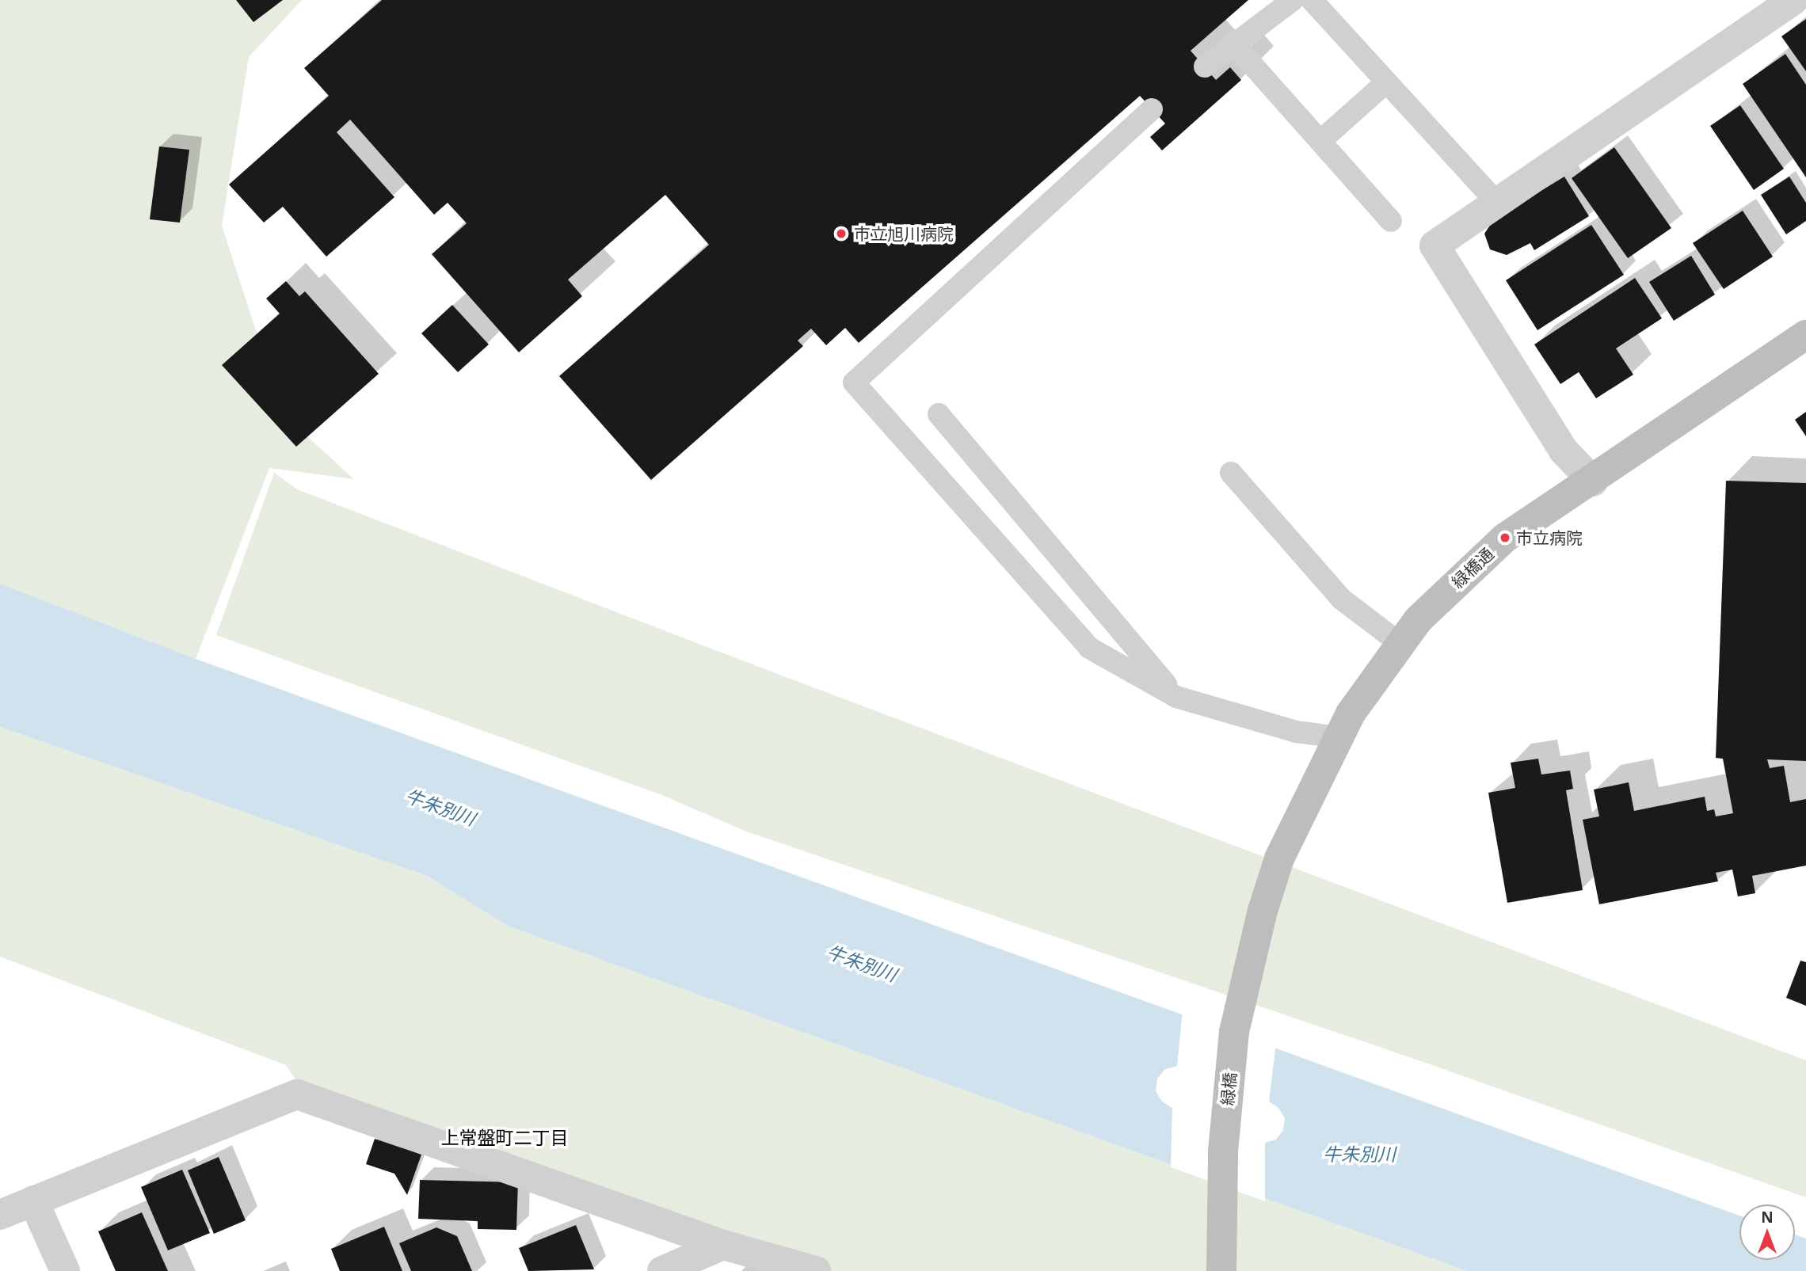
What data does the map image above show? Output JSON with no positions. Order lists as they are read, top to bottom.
{
  "streets": {
    "street": ["緑橋通", "緑橋"]
  },
  "crossings": [
    ["緑橋通", "緑橋"]
  ],
  "districts": ["上常盤町二丁目"],
  "water": ["牛朱別川"],
  "places": ["市立旭川病院", "市立病院"],
  "north": "top"
}
